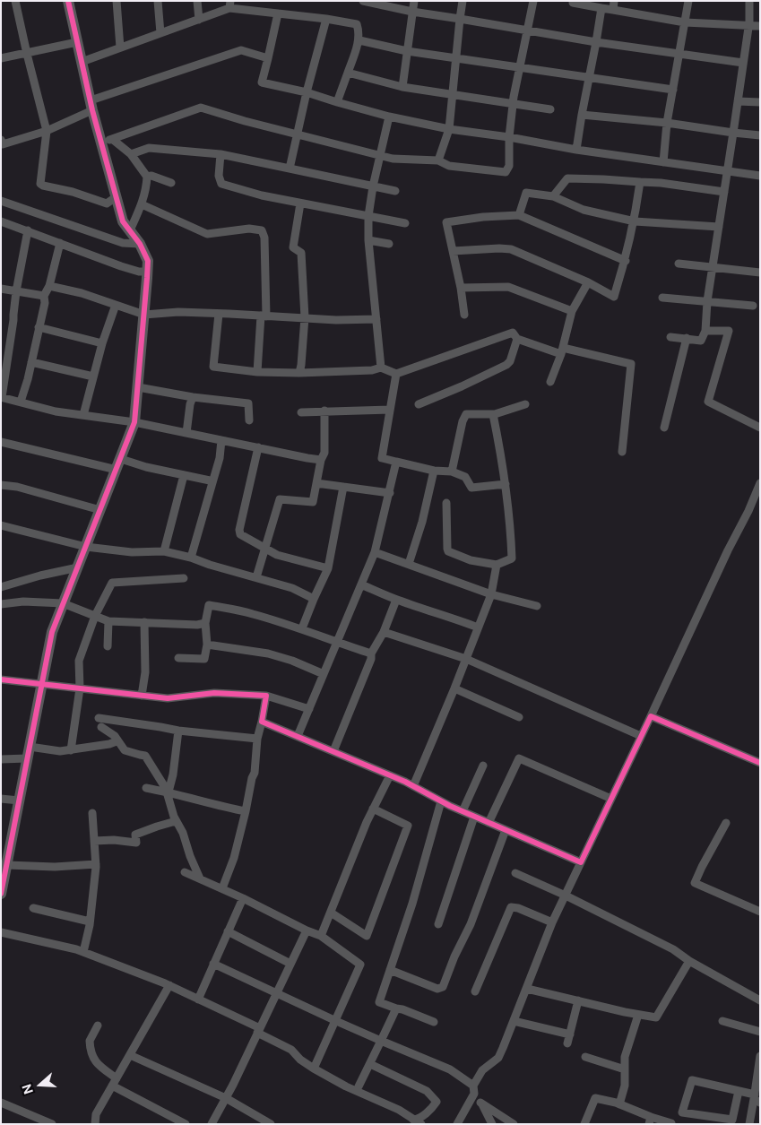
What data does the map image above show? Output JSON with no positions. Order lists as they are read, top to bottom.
{
  "north": "left"
}
